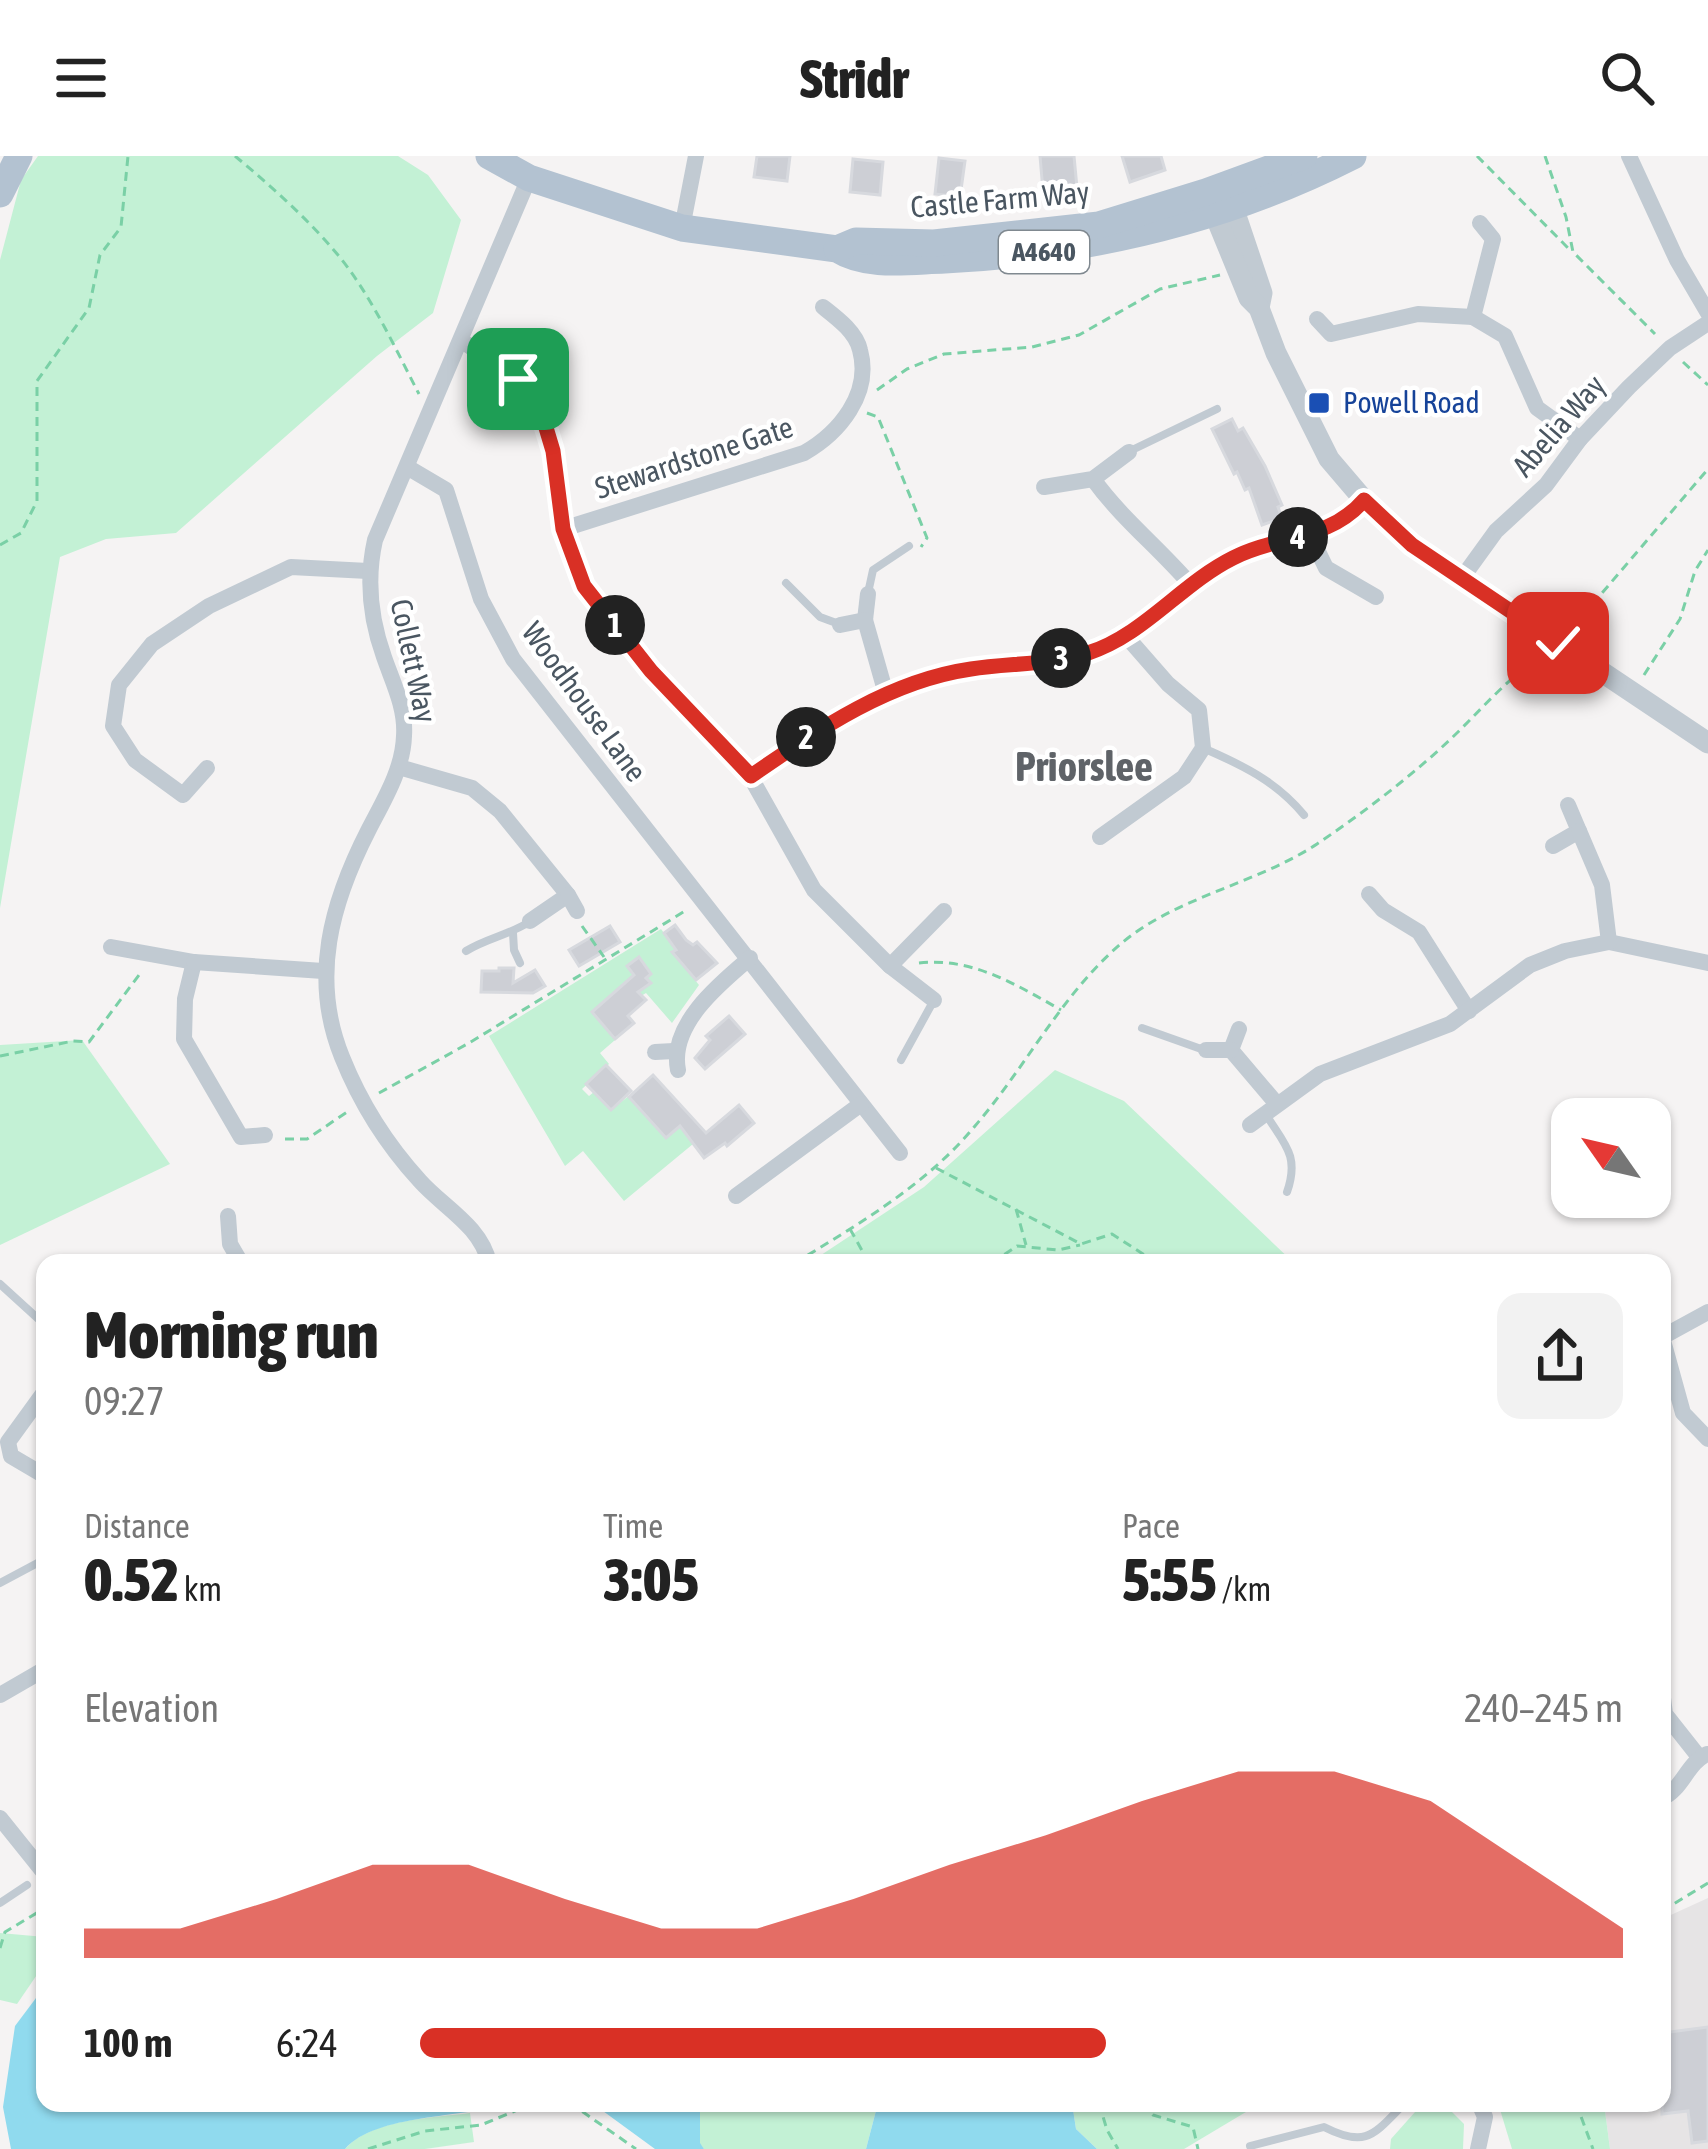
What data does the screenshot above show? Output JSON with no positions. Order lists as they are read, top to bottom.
{
  "streets": {
    "main road": ["Castle Farm Way", "A4640"],
    "street": [
      "Abelia Way",
      "Stewardstone Gate",
      "Collett Way",
      "Woodhouse Lane"
    ]
  },
  "crossings": [
    ["Castle Farm Way", "Collett Way"],
    ["Collett Way", "Woodhouse Lane"]
  ],
  "districts": ["Priorslee"],
  "places": {
    "transit": ["Powell Road"]
  },
  "north": "top left",
  "page": {
    "header": "Stridr",
    "pins": [
      "4",
      "1",
      "3",
      "2"
    ],
    "heading": ["Morning run", "09:27"],
    "stats": [
      ["Distance", "0.52 km"],
      ["Time", "3:05"],
      ["Pace", "5:55 /km"]
    ],
    "chart": ["Elevation", "240–245 m"],
    "list": [
      {
        "name": "100 m",
        "note": "6:24"
      }
    ]
  }
}
